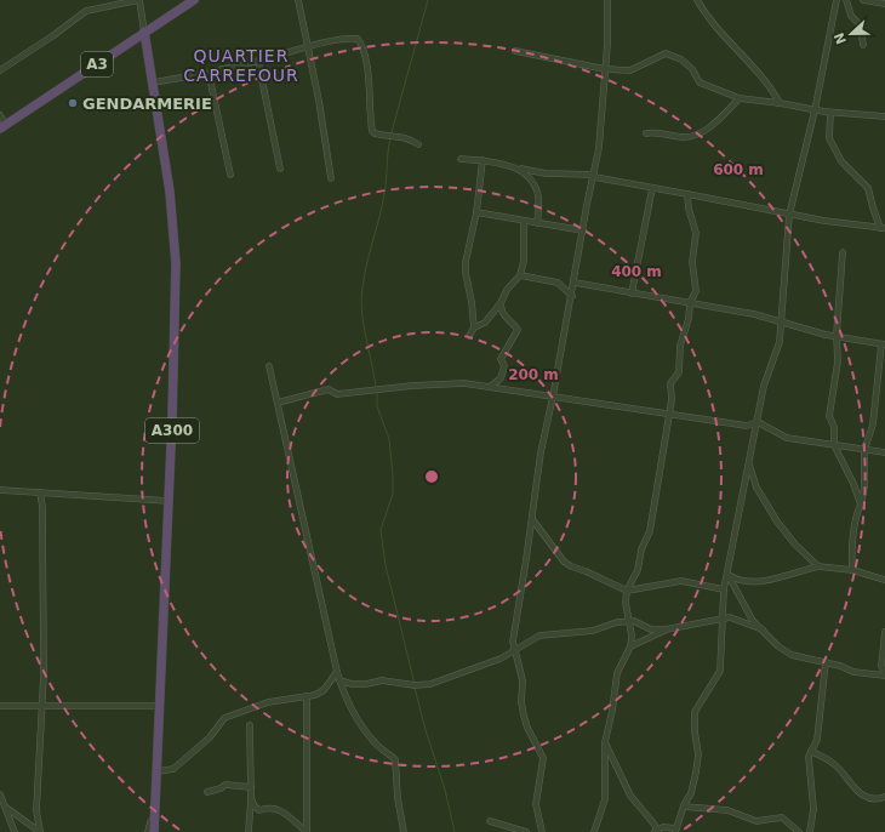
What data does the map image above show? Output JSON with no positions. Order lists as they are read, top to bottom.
{
  "streets": {
    "highway": ["A3", "A300"]
  },
  "crossings": [
    ["A3", "A300"]
  ],
  "districts": ["QUARTIER CARREFOUR"],
  "places": ["GENDARMERIE"],
  "north": "left",
  "rings": ["600 m", "400 m", "200 m"]
}
